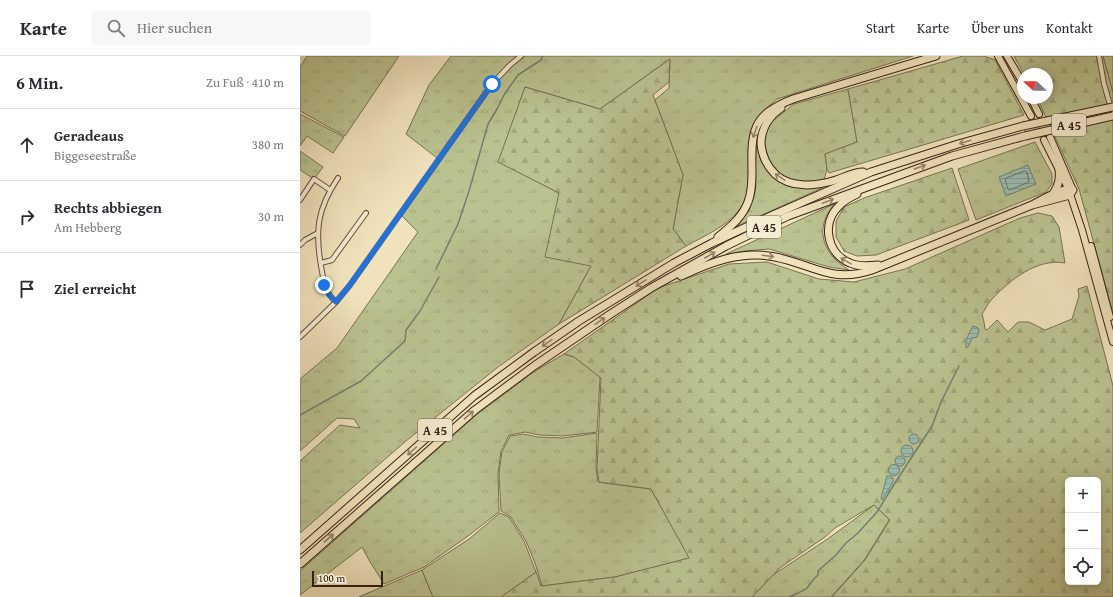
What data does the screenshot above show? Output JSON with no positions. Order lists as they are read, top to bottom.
{
  "streets": {
    "highway": ["A 45"]
  },
  "scale_bar": "100 m",
  "north": "left",
  "page": {
    "header": "Karte",
    "search": "Hier suchen",
    "nav": [
      "Start",
      "Karte",
      "Über uns",
      "Kontakt"
    ],
    "heading": ["6 Min.", "Zu Fuß · 410 m"],
    "list": [
      ["Geradeaus", "Biggeseestraße", "380 m"],
      ["Rechts abbiegen", "Am Hebberg", "30 m"],
      "Ziel erreicht"
    ],
    "map_buttons": ["+", "−"],
    "scale": "100 m"
  }
}
